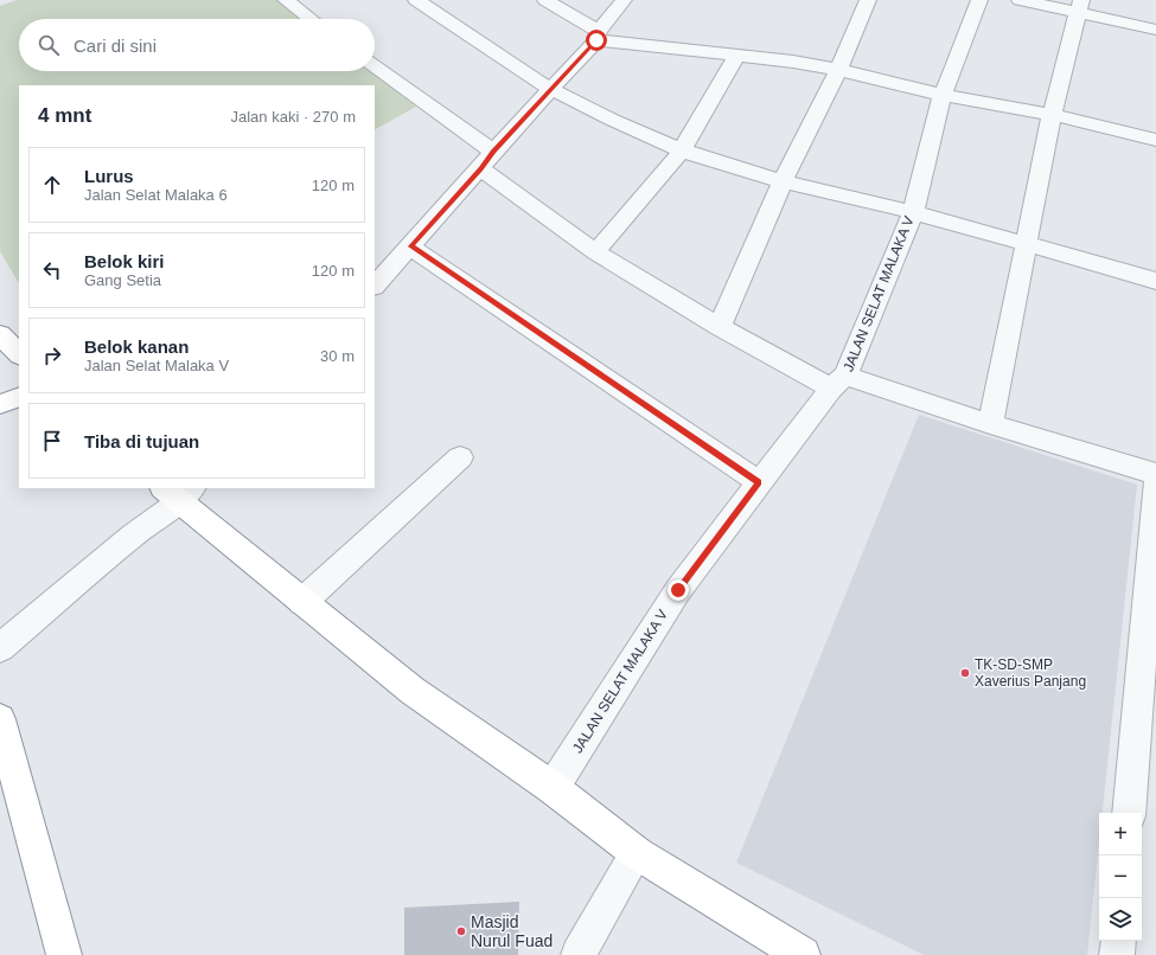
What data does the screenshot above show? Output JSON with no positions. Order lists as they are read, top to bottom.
{
  "streets": {
    "street": ["JALAN SELAT MALAKA V"]
  },
  "places": ["TK-SD-SMP Xaverius Panjang", "Masjid Nurul Fuad"],
  "page": {
    "search": "Cari di sini",
    "heading": ["4 mnt", "Jalan kaki · 270 m"],
    "list": [
      ["Lurus", "Jalan Selat Malaka 6", "120 m"],
      ["Belok kiri", "Gang Setia", "120 m"],
      ["Belok kanan", "Jalan Selat Malaka V", "30 m"],
      "Tiba di tujuan"
    ],
    "map_buttons": ["+", "−"]
  }
}
